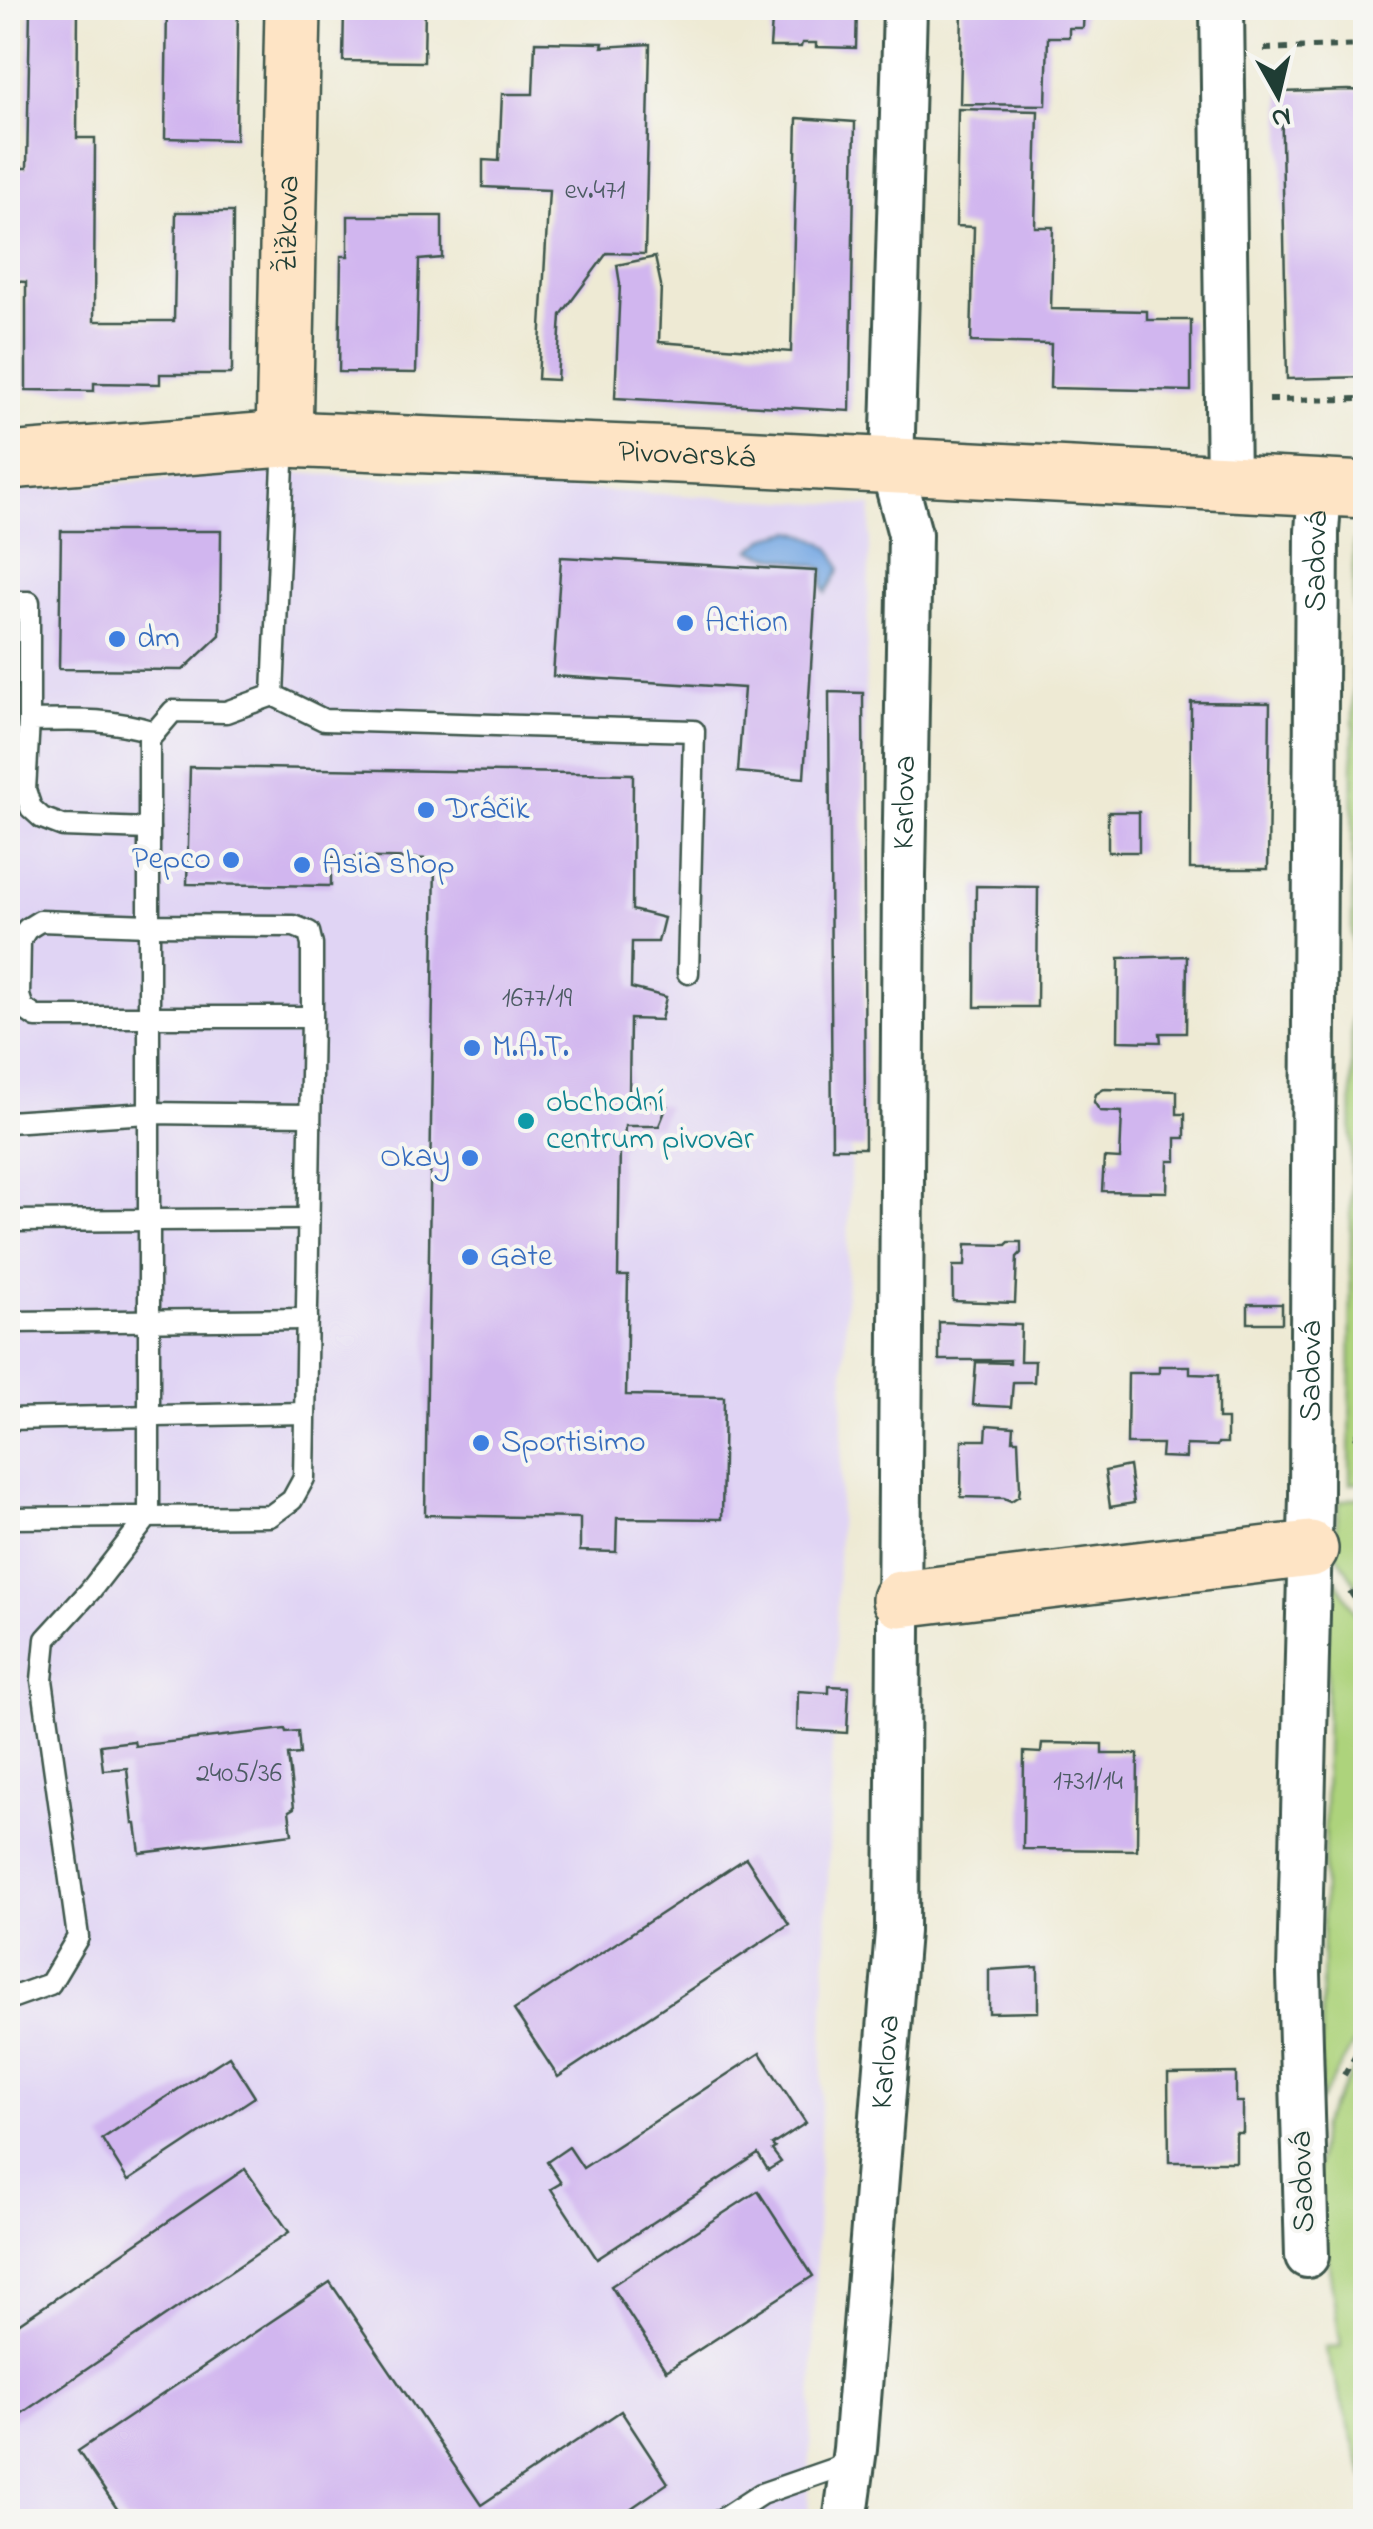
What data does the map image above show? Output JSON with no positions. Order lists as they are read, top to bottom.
{
  "streets": {
    "street": [
      "Žižkova",
      "Pivovarská",
      "Sadová",
      "Karlova"
    ]
  },
  "crossings": [
    ["Žižkova", "Pivovarská"],
    ["Pivovarská", "Sadová"],
    ["Pivovarská", "Karlova"]
  ],
  "places": [
    "Action",
    "dm",
    "Dráčik",
    "Pepco",
    "Asia shop",
    "M.A.T.",
    "obchodní centrum pivovar",
    "Okay",
    "Gate",
    "Sportisimo"
  ],
  "house_numbers": [
    "ev.471",
    "1677/19",
    "2405/36",
    "1731/14"
  ],
  "north": "bottom"
}
